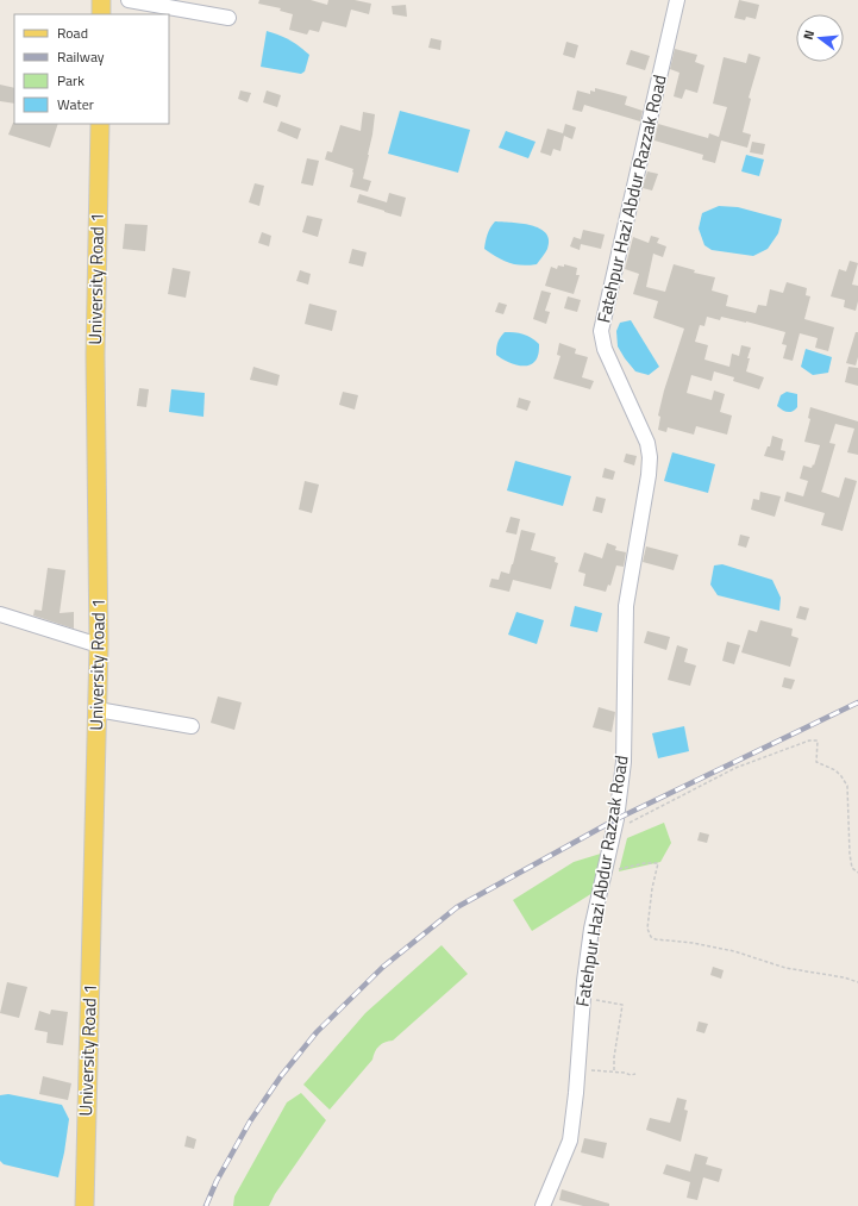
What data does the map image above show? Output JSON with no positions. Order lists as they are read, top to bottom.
{
  "streets": {
    "main road": ["University Road 1"],
    "street": ["Fatehpur Hazi Abdur Razzak Road"]
  },
  "legend": [
    "Road",
    "Railway",
    "Park",
    "Water"
  ],
  "north": "left"
}
